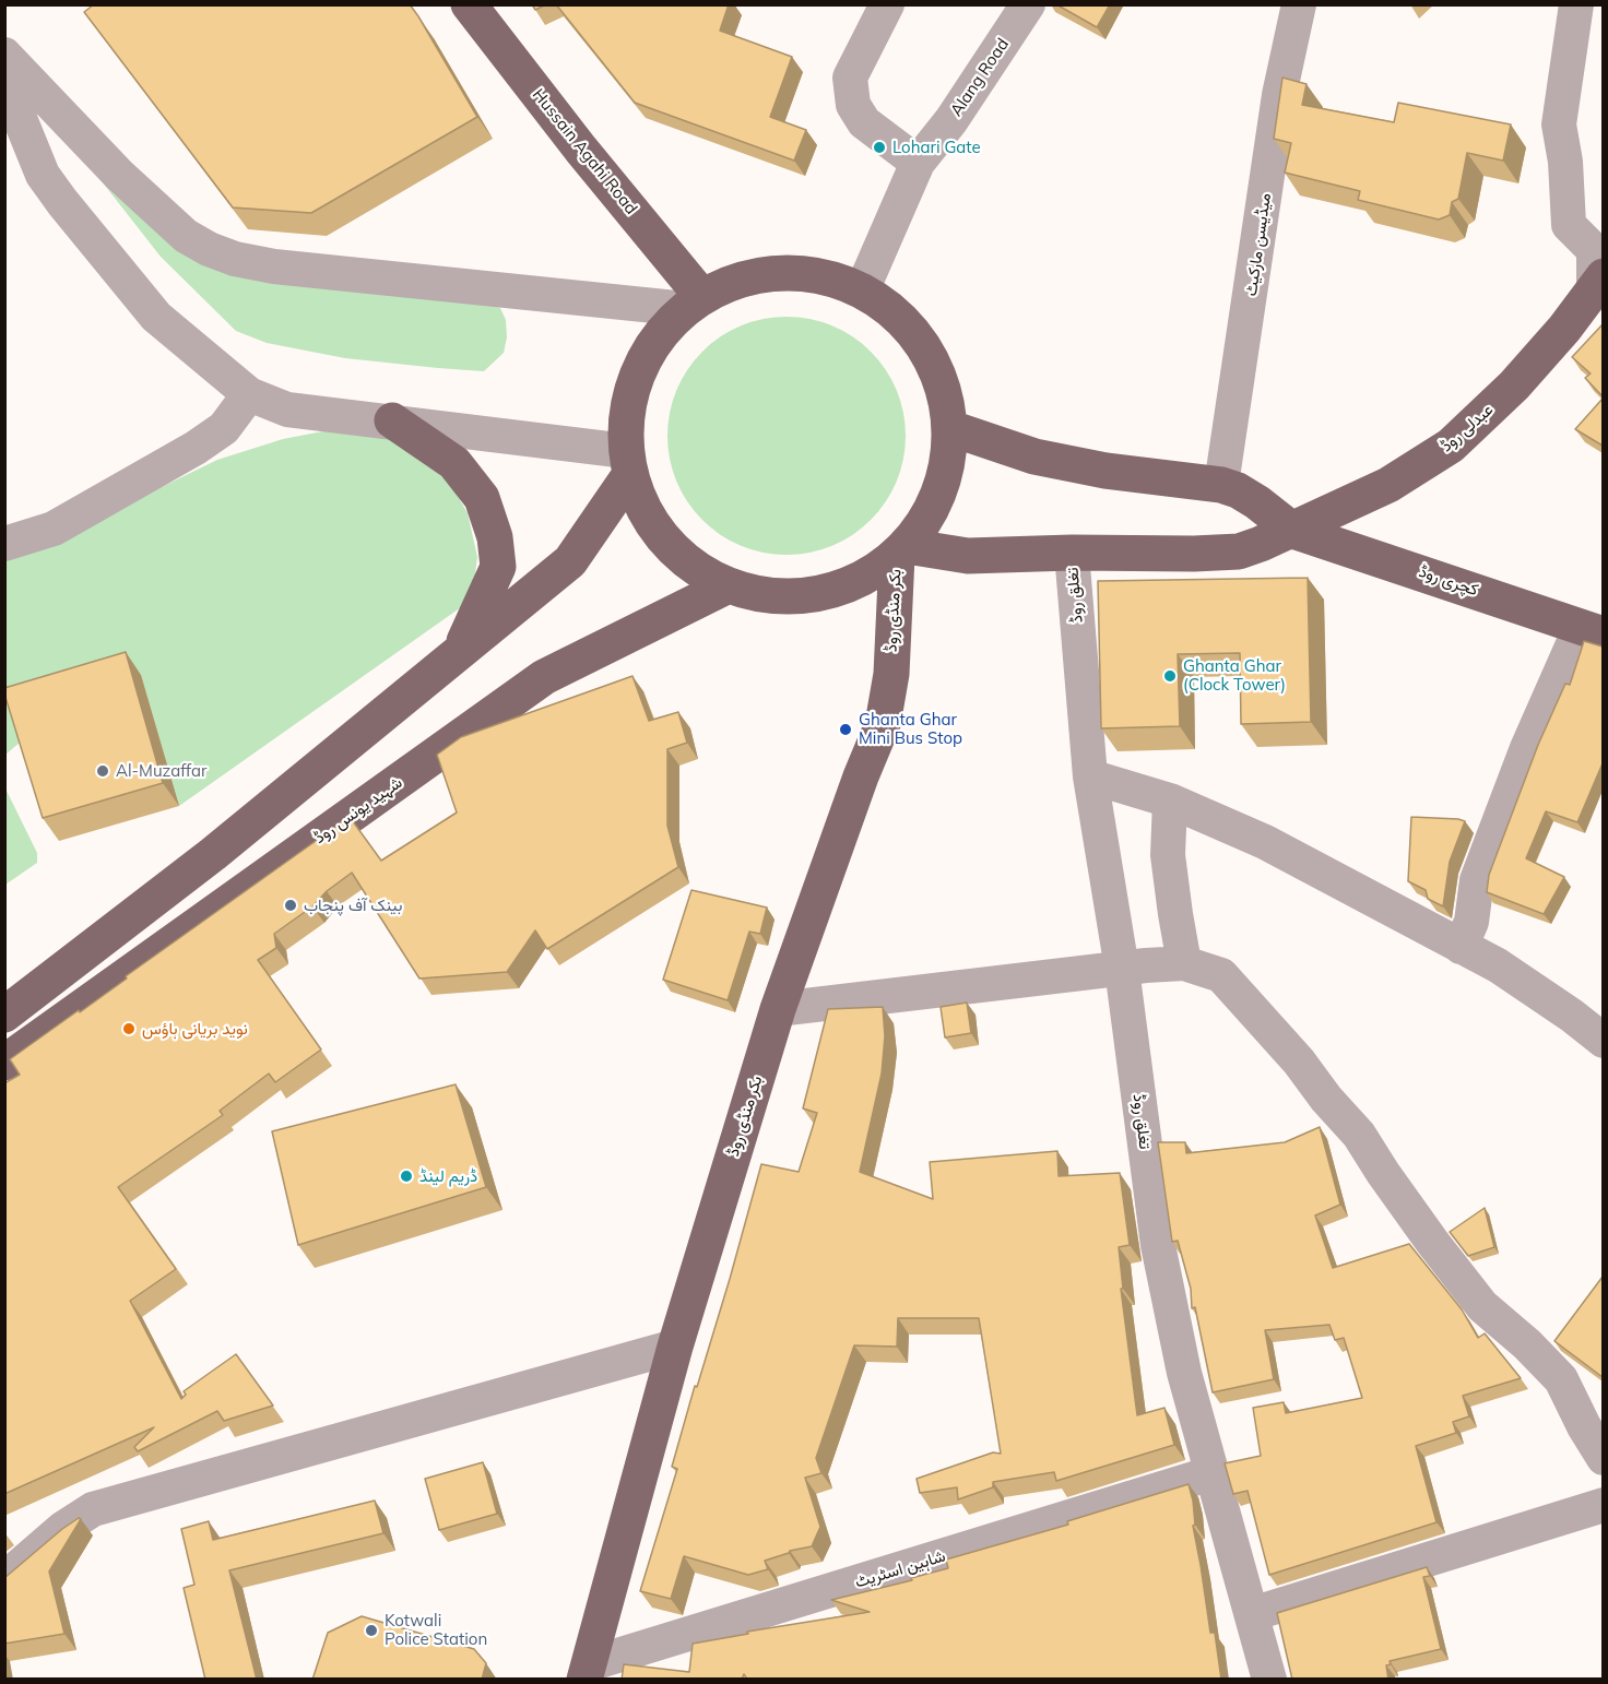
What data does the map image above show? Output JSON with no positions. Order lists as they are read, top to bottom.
{
  "streets": {
    "main road": [
      "Hussain Agahi Road",
      "عبدلی روڈ",
      "کچری روڈ",
      "بکر منڈی روڈ",
      "شہید یونس روڈ"
    ],
    "street": [
      "Alang Road",
      "میڈیسن مارکیٹ",
      "تغلق روڈ",
      "شاہین اسٹریٹ"
    ]
  },
  "crossings": [
    ["عبدلی روڈ", "کچری روڈ"],
    ["عبدلی روڈ", "تغلق روڈ"],
    ["عبدلی روڈ", "بکر منڈی روڈ"],
    ["تغلق روڈ", "شاہین اسٹریٹ"],
    ["بکر منڈی روڈ", "شاہین اسٹریٹ"]
  ],
  "places": [
    "Lohari Gate",
    "Ghanta Ghar (Clock Tower)",
    "Ghanta Ghar Mini Bus Stop",
    "Al-Muzaffar",
    "بینک آف پنجاب",
    "نوید بریانی ہاؤس",
    "ڈریم لینڈ",
    "Kotwali Police Station"
  ]
}
